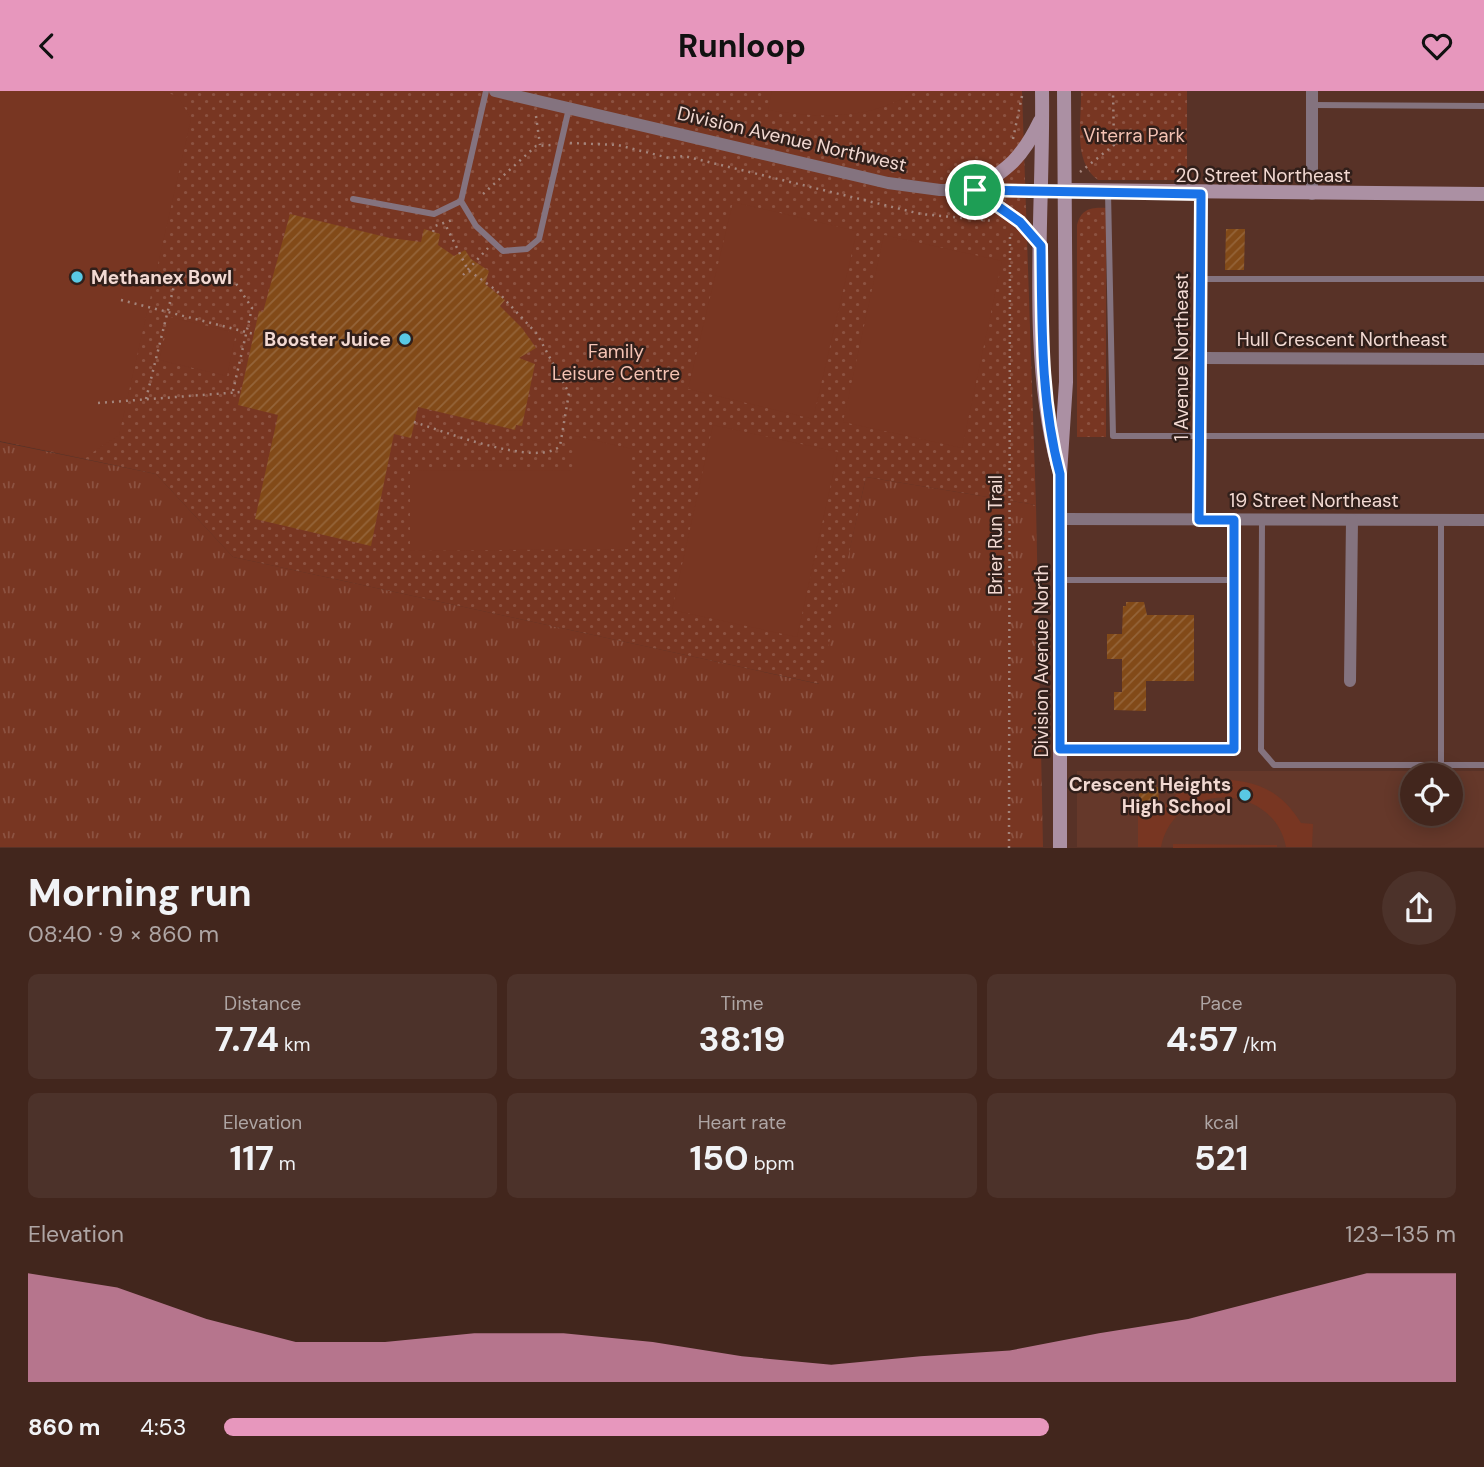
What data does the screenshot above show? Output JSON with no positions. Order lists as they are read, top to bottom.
{
  "streets": {
    "main road": ["20 Street Northeast", "Division Avenue North"],
    "street": [
      "Division Avenue Northwest",
      "Hull Crescent Northeast",
      "1 Avenue Northeast",
      "19 Street Northeast"
    ],
    "path": ["Brier Run Trail"]
  },
  "crossings": [
    ["Division Avenue Northwest", "20 Street Northeast"],
    ["Division Avenue Northwest", "Division Avenue North"],
    ["20 Street Northeast", "1 Avenue Northeast"],
    ["20 Street Northeast", "Division Avenue North"],
    ["Hull Crescent Northeast", "1 Avenue Northeast"],
    ["1 Avenue Northeast", "19 Street Northeast"],
    ["19 Street Northeast", "Division Avenue North"]
  ],
  "parks": ["Viterra Park", "Family Leisure Centre"],
  "places": ["Methanex Bowl", "Booster Juice", "Crescent Heights High School"],
  "page": {
    "header": "Runloop",
    "heading": ["Morning run", "08:40 · 9 × 860 m"],
    "stats": [
      ["Distance", "7.74 km"],
      ["Time", "38:19"],
      ["Pace", "4:57 /km"],
      ["Elevation", "117 m"],
      ["Heart rate", "150 bpm"],
      ["kcal", "521"]
    ],
    "chart": ["Elevation", "123–135 m"],
    "list": [
      {
        "name": "860 m",
        "note": "4:53"
      }
    ]
  }
}
